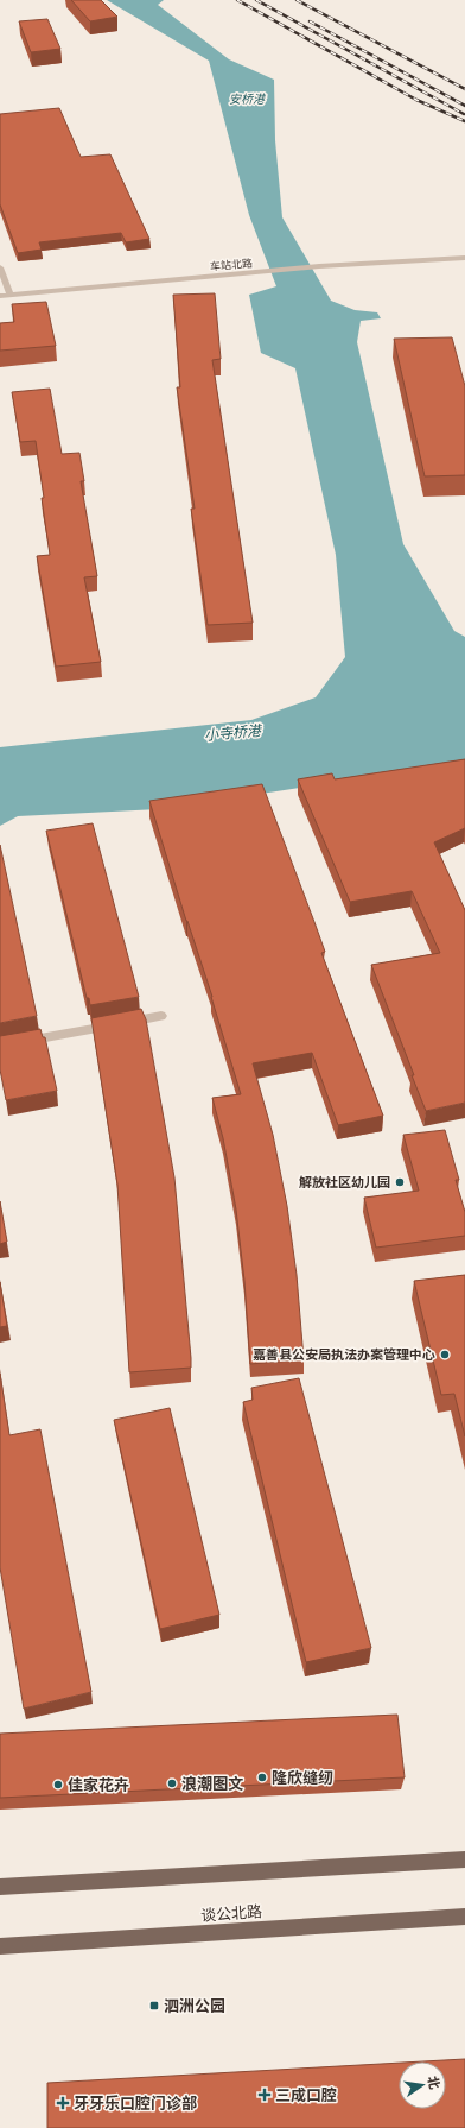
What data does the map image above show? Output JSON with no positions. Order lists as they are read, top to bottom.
{
  "streets": {
    "main road": ["谈公北路"],
    "street": ["车站北路"]
  },
  "water": ["安桥港", "小寺桥港"],
  "places": {
    "other": [
      "解放社区幼儿园",
      "嘉善县公安局执法办案管理中心",
      "隆欣缝纫",
      "浪潮图文",
      "佳家花卉"
    ],
    "transit": ["泗洲公园"],
    "health": ["三成口腔", "牙牙乐口腔门诊部"]
  },
  "north": "right"
}
